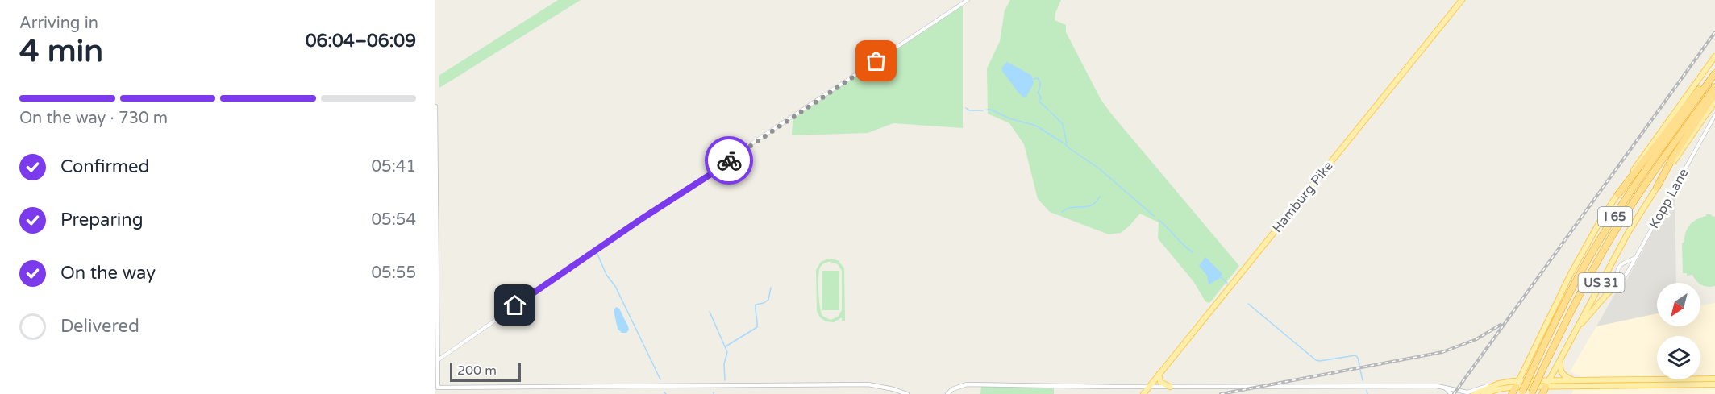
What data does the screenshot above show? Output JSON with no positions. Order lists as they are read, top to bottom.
{
  "streets": {
    "highway": ["I 65"],
    "main road": ["Hamburg Pike", "US 31"],
    "street": ["Kopp Lane"]
  },
  "scale_bar": "200 m",
  "north": "bottom left",
  "page": {
    "heading": ["4 min", "Arriving in", "06:04–06:09"],
    "bar": "On the way · 730 m",
    "list": [
      ["Confirmed", "05:41"],
      ["Preparing", "05:54"],
      ["On the way", "05:55"],
      "Delivered"
    ],
    "scale": "200 m"
  }
}
